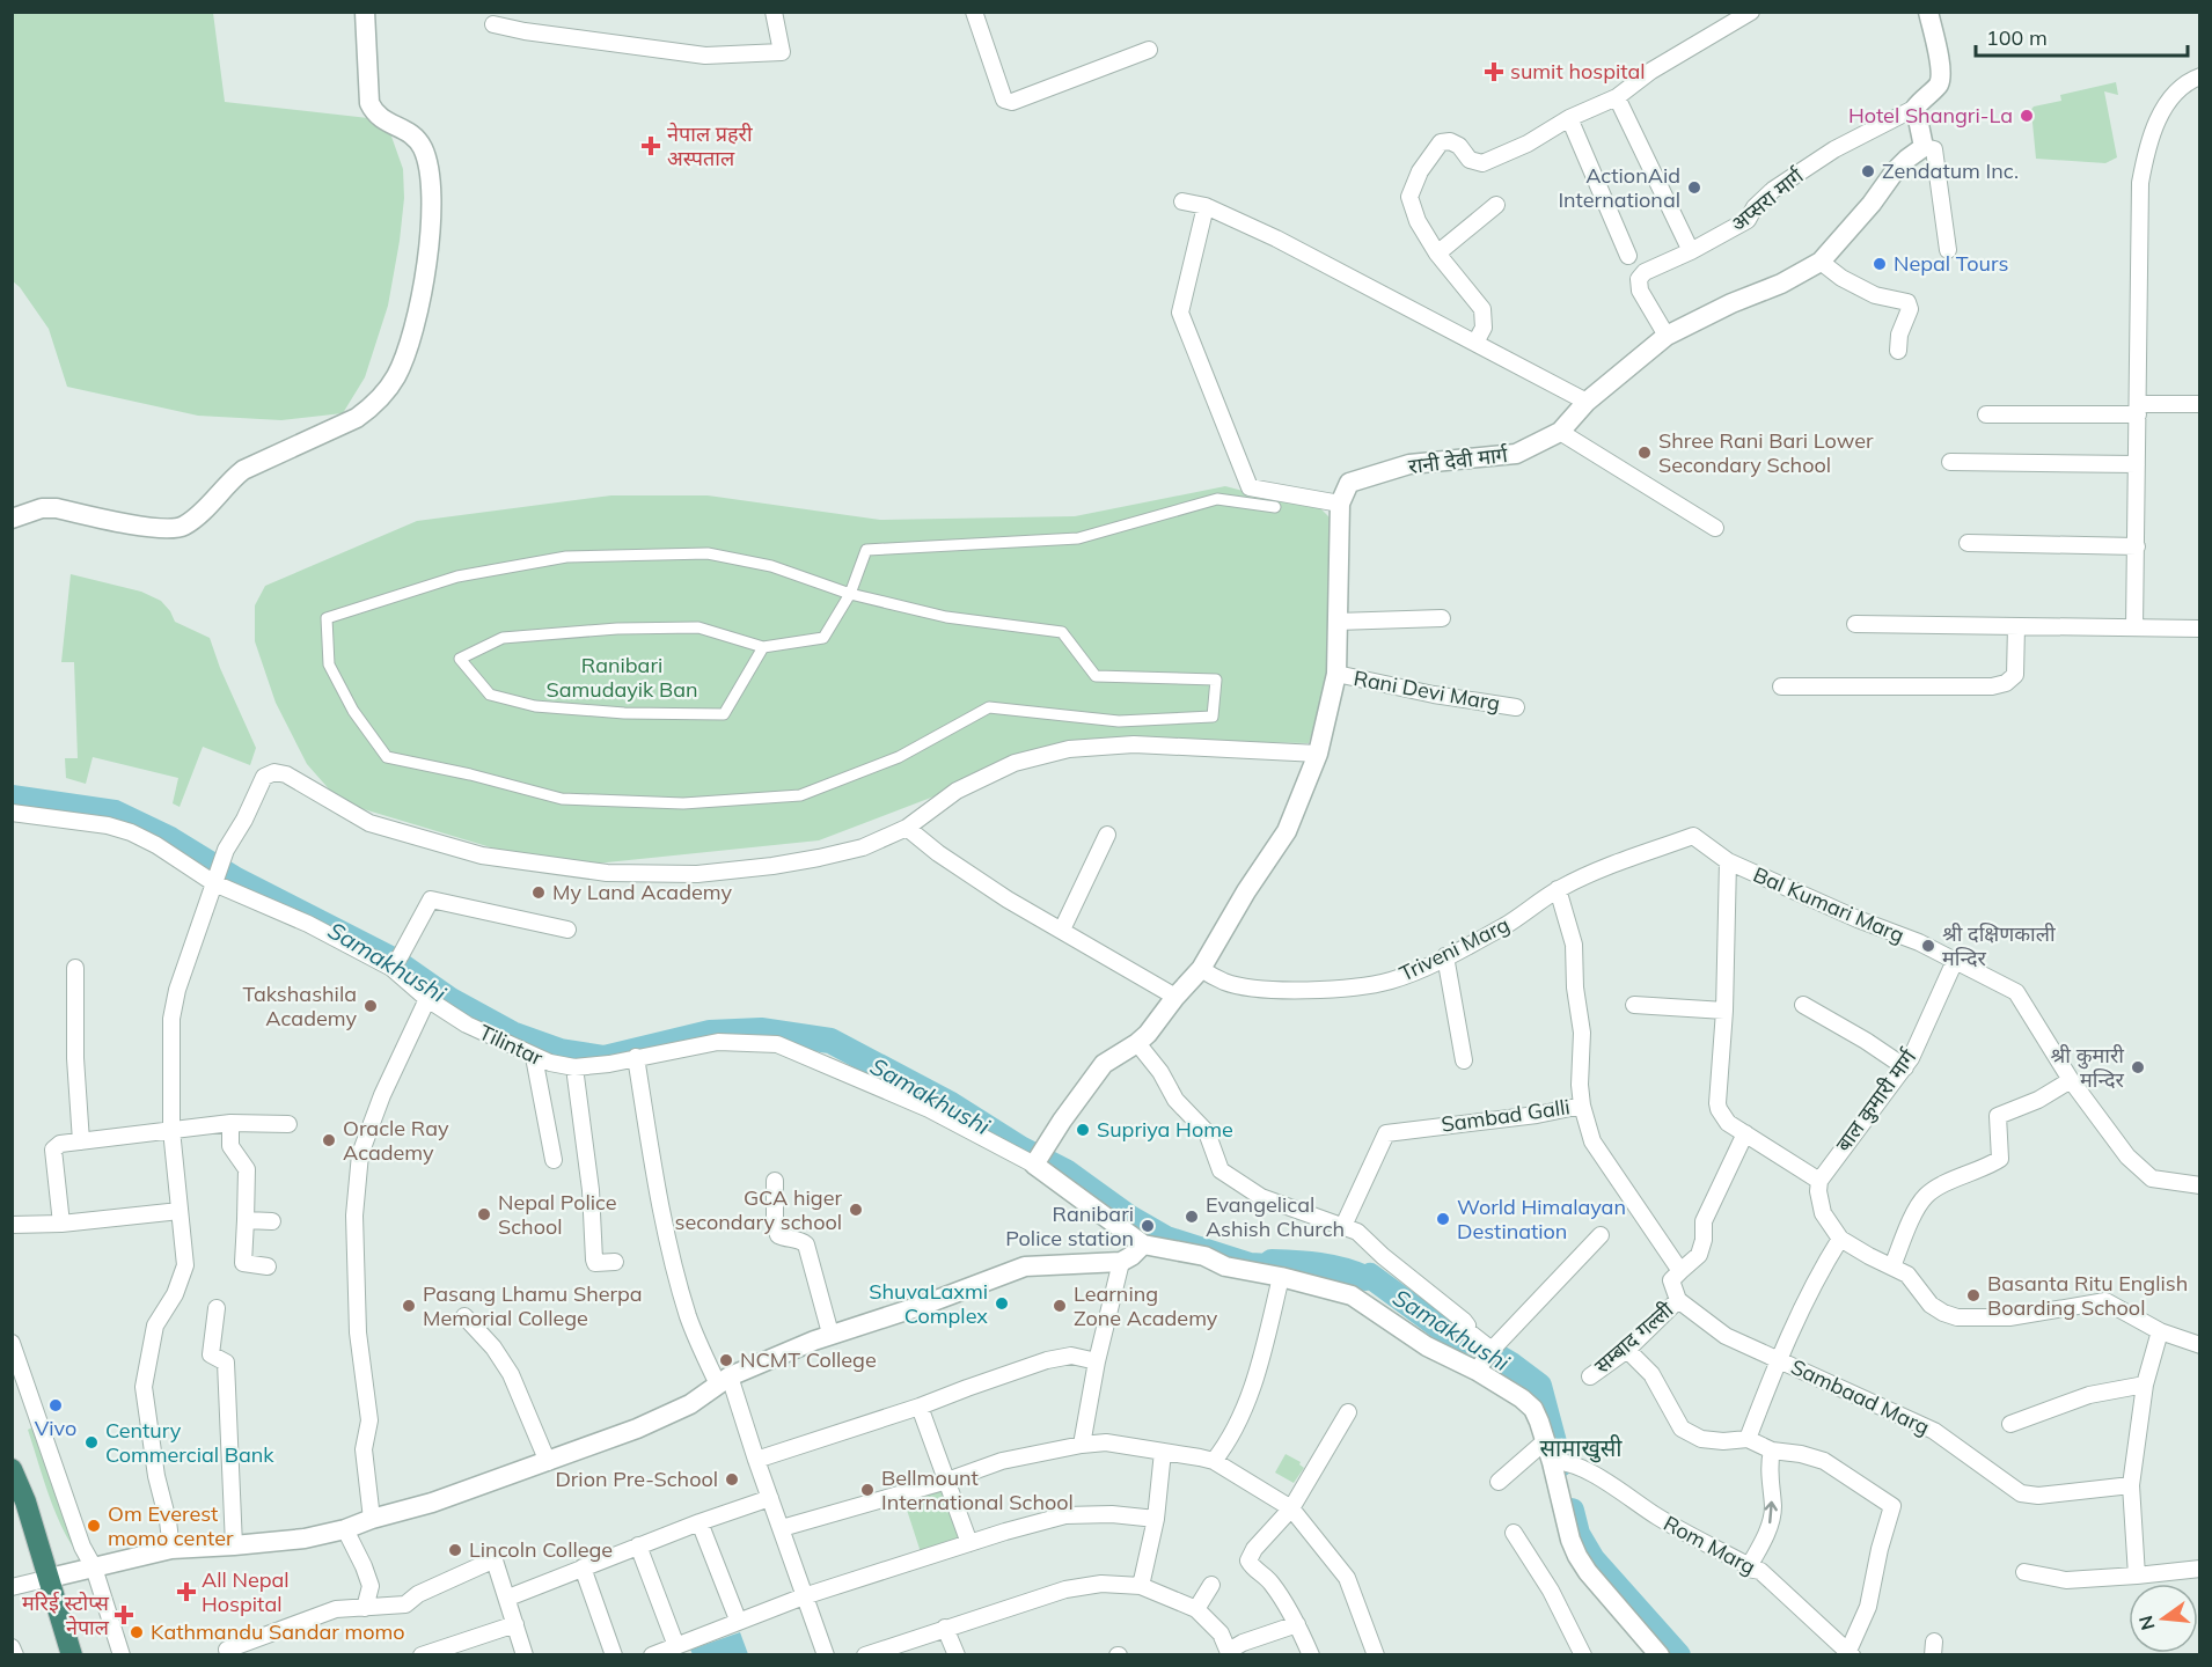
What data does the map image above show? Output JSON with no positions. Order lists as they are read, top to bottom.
{
  "streets": {
    "street": [
      "अप्सरा मार्ग",
      "रानी देवी मार्ग",
      "Rani Devi Marg",
      "Bal Kumari Marg",
      "Triveni Marg",
      "Tilintar",
      "बाल कुमारी मार्ग",
      "Sambad Galli",
      "सम्बाद गल्ली",
      "Sambaad Marg",
      "Rom Marg"
    ]
  },
  "crossings": [
    ["अप्सरा मार्ग", "रानी देवी मार्ग"],
    ["Bal Kumari Marg", "Triveni Marg"],
    ["Bal Kumari Marg", "बाल कुमारी मार्ग"],
    ["सम्बाद गल्ली", "Sambaad Marg"]
  ],
  "districts": ["सामाखुसी"],
  "water": ["Samakhushi"],
  "parks": ["Ranibari Samudayik Ban"],
  "places": {
    "health": [
      "sumit hospital",
      "नेपाल प्रहरी अस्पताल",
      "All Nepal Hospital",
      "मरिई स्टोप्स नेपाल"
    ],
    "other": [
      "Hotel Shangri-La",
      "Zendatum Inc.",
      "ActionAid International",
      "Nepal Tours",
      "Shree Rani Bari Lower Secondary School",
      "My Land Academy",
      "श्री दक्षिणकाली मन्दिर",
      "Takshashila Academy",
      "श्री कुमारी मन्दिर",
      "Supriya Home",
      "Oracle Ray Academy",
      "GCA higer secondary school",
      "Nepal Police School",
      "Evangelical Ashish Church",
      "World Himalayan Destination",
      "Ranibari Police station",
      "Basanta Ritu English Boarding School",
      "ShuvaLaxmi Complex",
      "Pasang Lhamu Sherpa Memorial College",
      "Learning Zone Academy",
      "NCMT College",
      "Vivo",
      "Century Commercial Bank",
      "Drion Pre-School",
      "Bellmount International School",
      "Om Everest momo center",
      "Lincoln College",
      "Kathmandu Sandar momo"
    ]
  },
  "scale_bar": "100 m",
  "north": "left"
}
